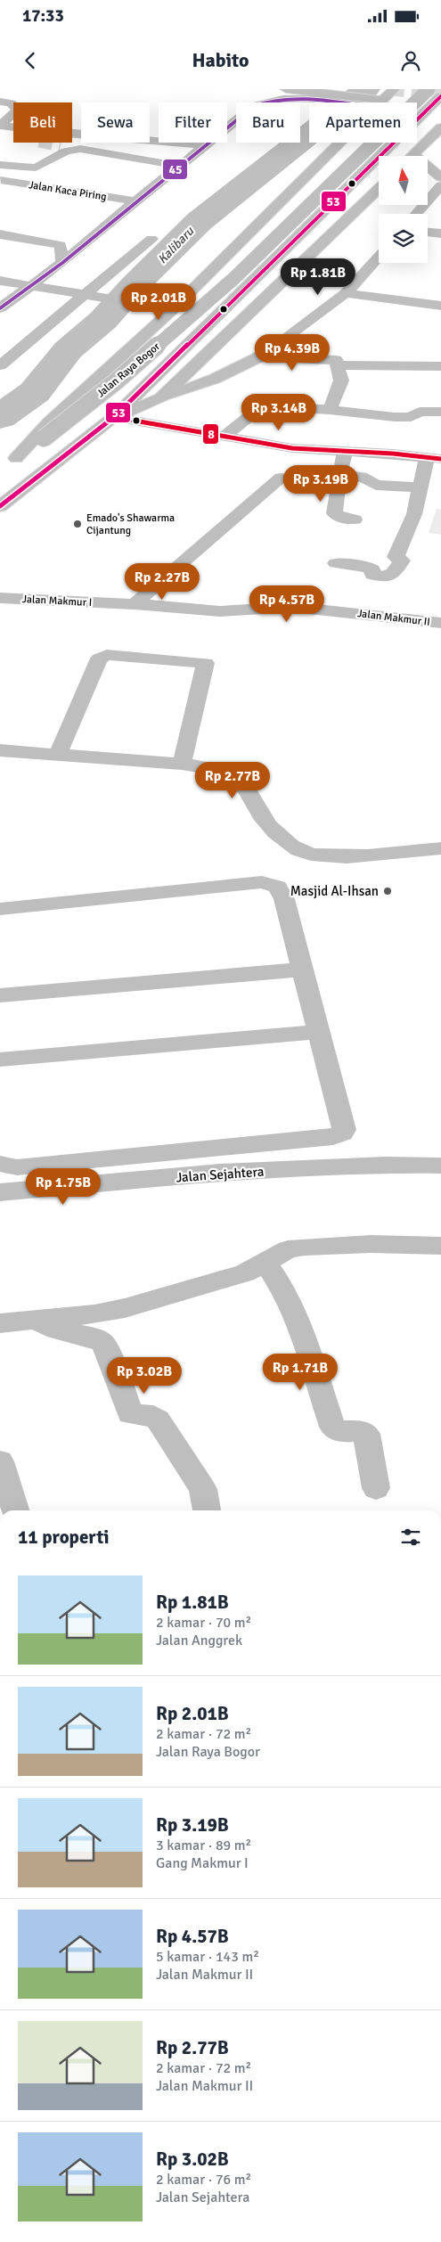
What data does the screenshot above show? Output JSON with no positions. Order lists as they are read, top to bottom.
{
  "streets": {
    "main road": [
      "Jalan Kaca Piring",
      "Jalan Raya Bogor",
      "Jalan Makmur I",
      "Jalan Makmur II",
      "Jalan Sejahtera"
    ]
  },
  "crossings": [
    ["Jalan Makmur I", "Jalan Makmur II"]
  ],
  "water": ["Kalibaru"],
  "places": ["Emado's Shawarma Cijantung", "Masjid Al-Ihsan"],
  "lines": ["transit line 53", "transit line 45", "transit line 8"],
  "north": "top",
  "page": {
    "status": "17:33",
    "header": "Habito",
    "chip": [
      "Beli",
      "Sewa",
      "Filter",
      "Baru",
      "Apartemen"
    ],
    "price": [
      "Rp 1.81B",
      "Rp 2.01B",
      "Rp 4.39B",
      "Rp 3.14B",
      "Rp 3.19B",
      "Rp 2.27B",
      "Rp 4.57B",
      "Rp 2.77B",
      "Rp 1.75B",
      "Rp 1.71B",
      "Rp 3.02B"
    ],
    "heading": "11 properti",
    "list": [
      {
        "name": "Rp 1.81B",
        "note": "2 kamar · 70 m² · Jalan Anggrek"
      },
      {
        "name": "Rp 2.01B",
        "note": "2 kamar · 72 m² · Jalan Raya Bogor"
      },
      {
        "name": "Rp 3.19B",
        "note": "3 kamar · 89 m² · Gang Makmur I"
      },
      {
        "name": "Rp 4.57B",
        "note": "5 kamar · 143 m² · Jalan Makmur II"
      },
      {
        "name": "Rp 2.77B",
        "note": "2 kamar · 72 m² · Jalan Makmur II"
      },
      {
        "name": "Rp 3.02B",
        "note": "2 kamar · 76 m² · Jalan Sejahtera"
      }
    ]
  }
}
